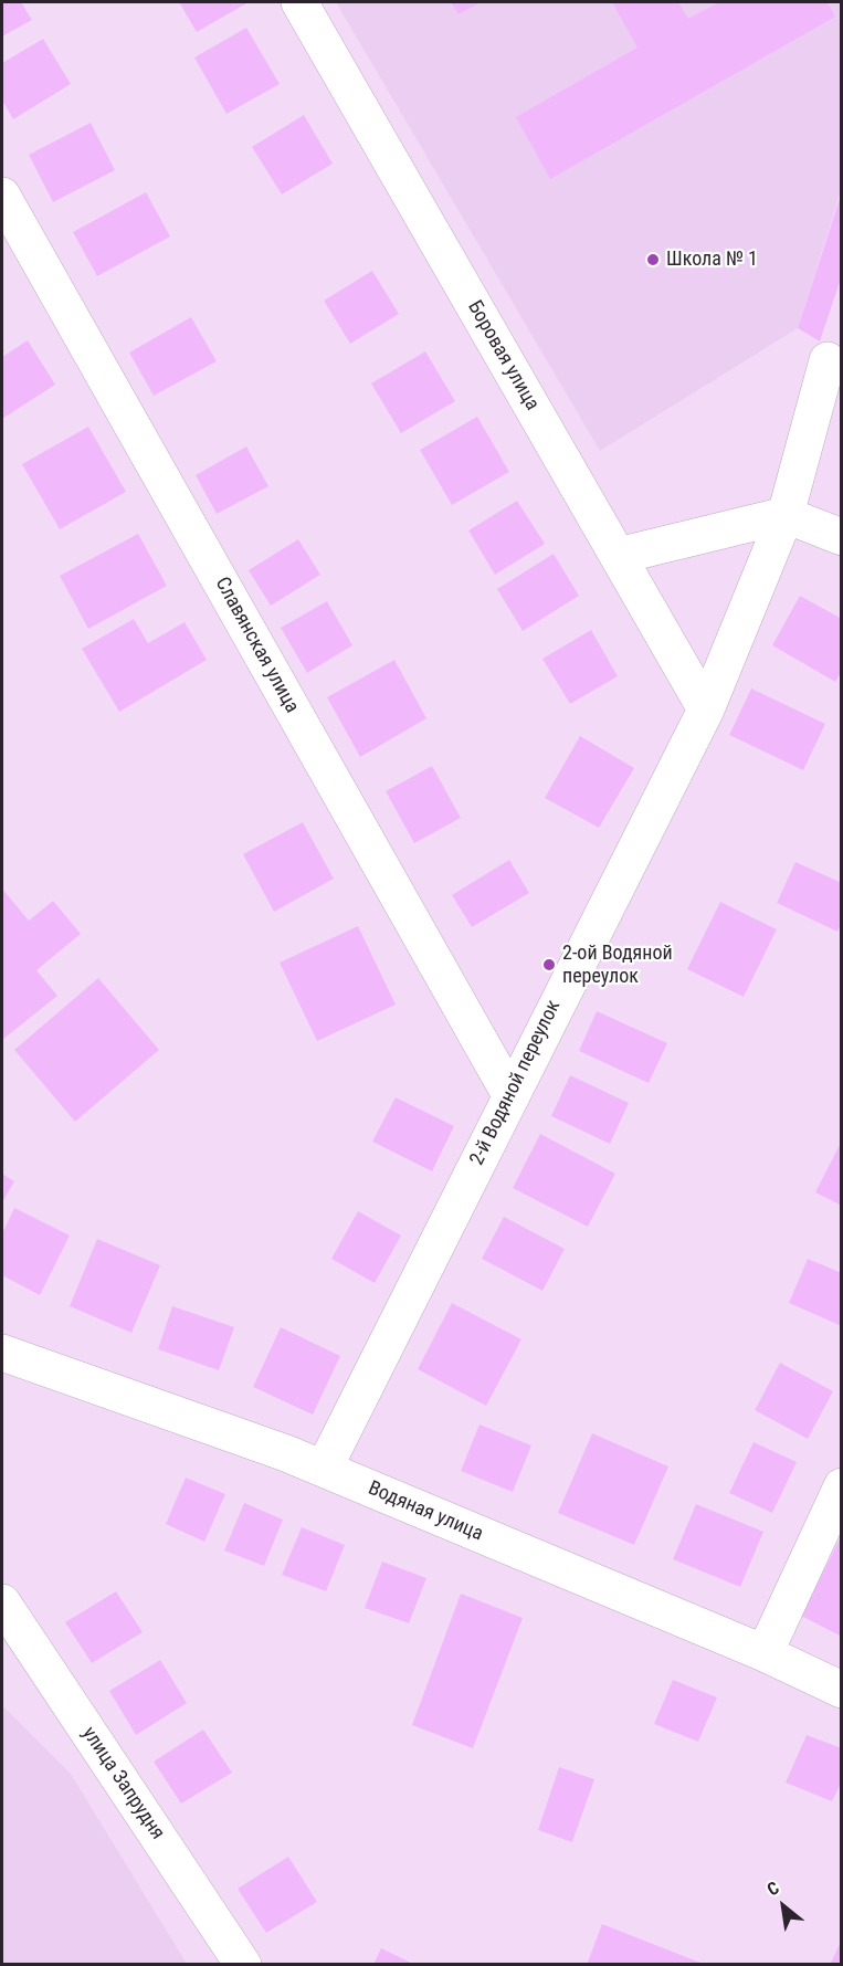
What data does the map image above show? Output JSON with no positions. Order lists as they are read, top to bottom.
{
  "streets": {
    "street": [
      "Боровая улица",
      "Славянская улица",
      "2-й Водяной переулок",
      "Водяная улица",
      "улица Запрудня"
    ]
  },
  "crossings": [
    ["Боровая улица", "2-й Водяной переулок"],
    ["Славянская улица", "2-й Водяной переулок"],
    ["2-й Водяной переулок", "Водяная улица"]
  ],
  "places": ["Школа № 1", "2-ой Водяной переулок"],
  "north": "top left"
}
